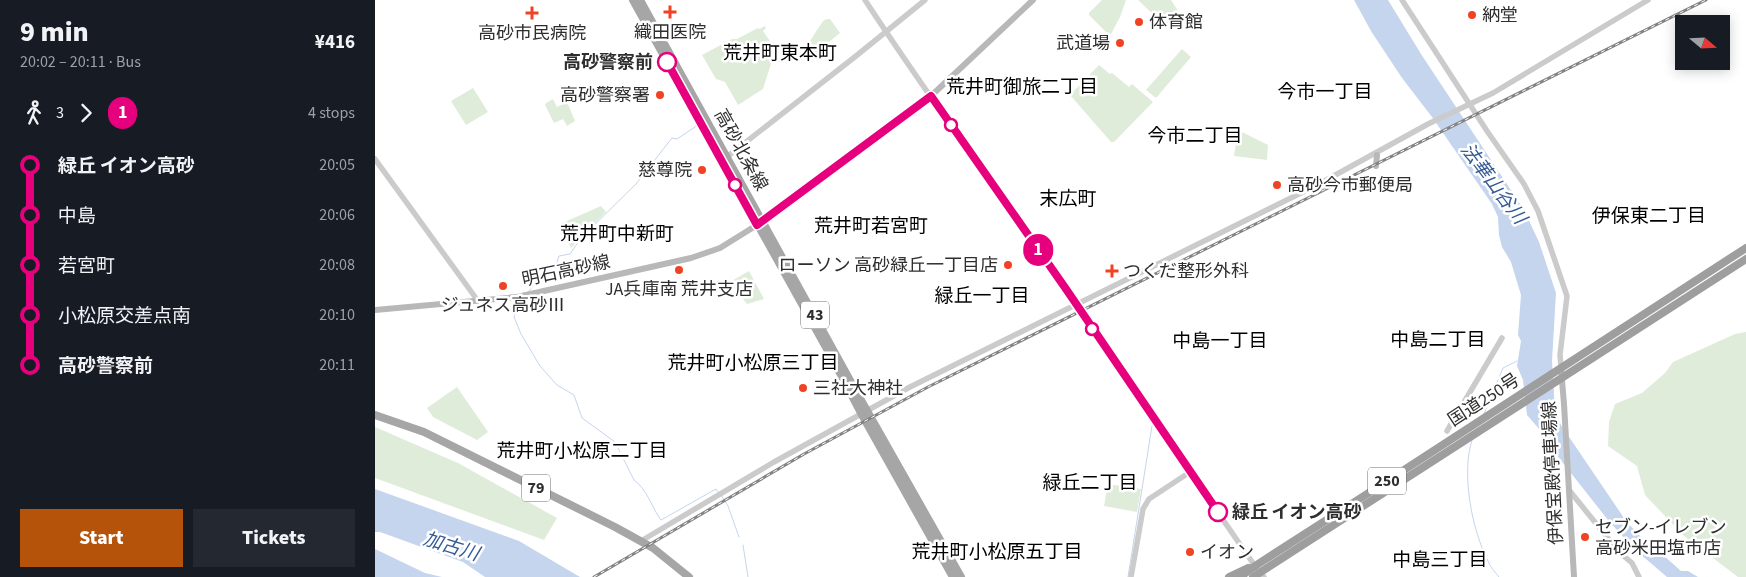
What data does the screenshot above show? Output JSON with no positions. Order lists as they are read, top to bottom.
{
  "streets": {
    "highway": ["国道250号", "250"],
    "main road": [
      "高砂北条線",
      "明石高砂線",
      "43",
      "伊保宝殿停車場線",
      "79"
    ]
  },
  "crossings": [
    ["高砂北条線", "明石高砂線"],
    ["国道250号", "伊保宝殿停車場線"],
    ["国道250号", "250"]
  ],
  "districts": [
    "荒井町東本町",
    "荒井町御旅二丁目",
    "今市一丁目",
    "今市二丁目",
    "末広町",
    "伊保東二丁目",
    "荒井町若宮町",
    "荒井町中新町",
    "緑丘一丁目",
    "中島二丁目",
    "中島一丁目",
    "荒井町小松原三丁目",
    "荒井町小松原二丁目",
    "緑丘二丁目",
    "荒井町小松原五丁目",
    "中島三丁目"
  ],
  "water": ["法華山谷川", "加古川"],
  "places": {
    "health": ["織田医院", "高砂市民病院", "つくだ整形外科"],
    "other": [
      "納堂",
      "体育館",
      "武道場",
      "高砂警察前",
      "高砂警察署",
      "慈尊院",
      "高砂今市郵便局",
      "ローソン 高砂緑丘一丁目店",
      "JA兵庫南 荒井支店",
      "ジュネス高砂Ⅲ",
      "三社大神社",
      "緑丘 イオン高砂",
      "セブン-イレブン 高砂米田塩市店",
      "イオン"
    ]
  },
  "lines": ["bus line 1"],
  "north": "right",
  "page": {
    "heading": ["9 min", "20:02 – 20:11 · Bus", "¥416"],
    "on_map": "1",
    "legs": ["3", "1", "4 stops"],
    "list": [
      {
        "name": "緑丘 イオン高砂",
        "value": "20:05"
      },
      {
        "name": "中島",
        "value": "20:06"
      },
      {
        "name": "若宮町",
        "value": "20:08"
      },
      {
        "name": "小松原交差点南",
        "value": "20:10"
      },
      {
        "name": "高砂警察前",
        "value": "20:11"
      }
    ],
    "buttons": ["Start", "Tickets"]
  }
}
